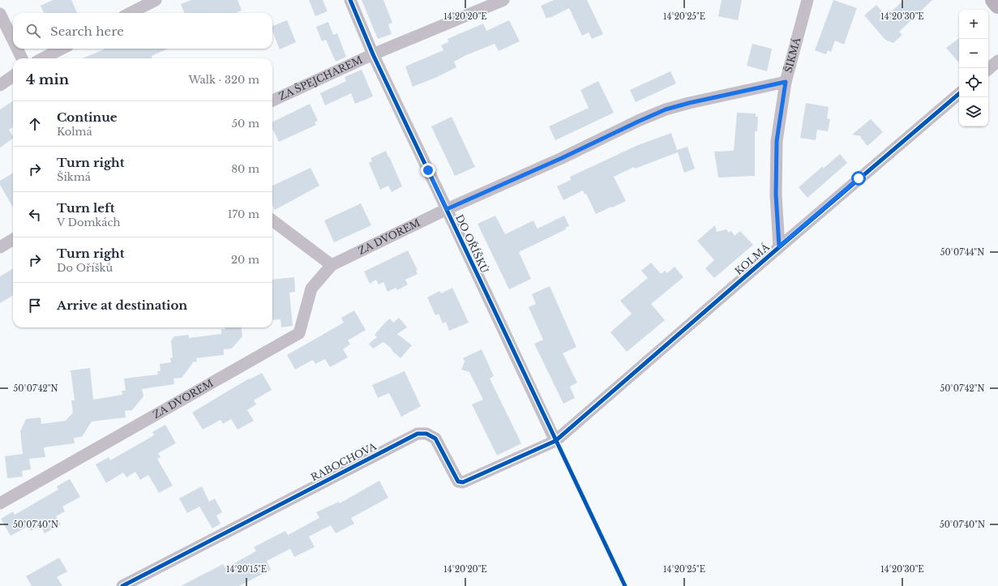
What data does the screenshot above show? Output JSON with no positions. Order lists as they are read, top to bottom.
{
  "streets": {
    "street": [
      "ŠIKMÁ",
      "ZA ŠPEJCHAREM",
      "ZA DVOREM",
      "DO OŘÍŠKŮ",
      "KOLMÁ",
      "RABOCHOVA"
    ]
  },
  "crossings": [
    ["ŠIKMÁ", "ZA DVOREM"],
    ["ŠIKMÁ", "KOLMÁ"],
    ["ZA ŠPEJCHAREM", "DO OŘÍŠKŮ"],
    ["ZA DVOREM", "DO OŘÍŠKŮ"],
    ["DO OŘÍŠKŮ", "KOLMÁ"],
    ["DO OŘÍŠKŮ", "RABOCHOVA"],
    ["KOLMÁ", "RABOCHOVA"]
  ],
  "page": {
    "map_buttons": ["+", "−"],
    "search": "Search here",
    "heading": ["4 min", "Walk · 320 m"],
    "list": [
      ["Continue", "Kolmá", "50 m"],
      ["Turn right", "Šikmá", "80 m"],
      ["Turn left", "V Domkách", "170 m"],
      ["Turn right", "Do Oříšků", "20 m"],
      "Arrive at destination"
    ]
  },
  "coordinates": [
    "14°20'20\"E",
    "14°20'25\"E",
    "14°20'30\"E",
    "50°07'44\"N",
    "50°07'42\"N",
    "50°07'40\"N",
    "14°20'15\"E"
  ]
}
